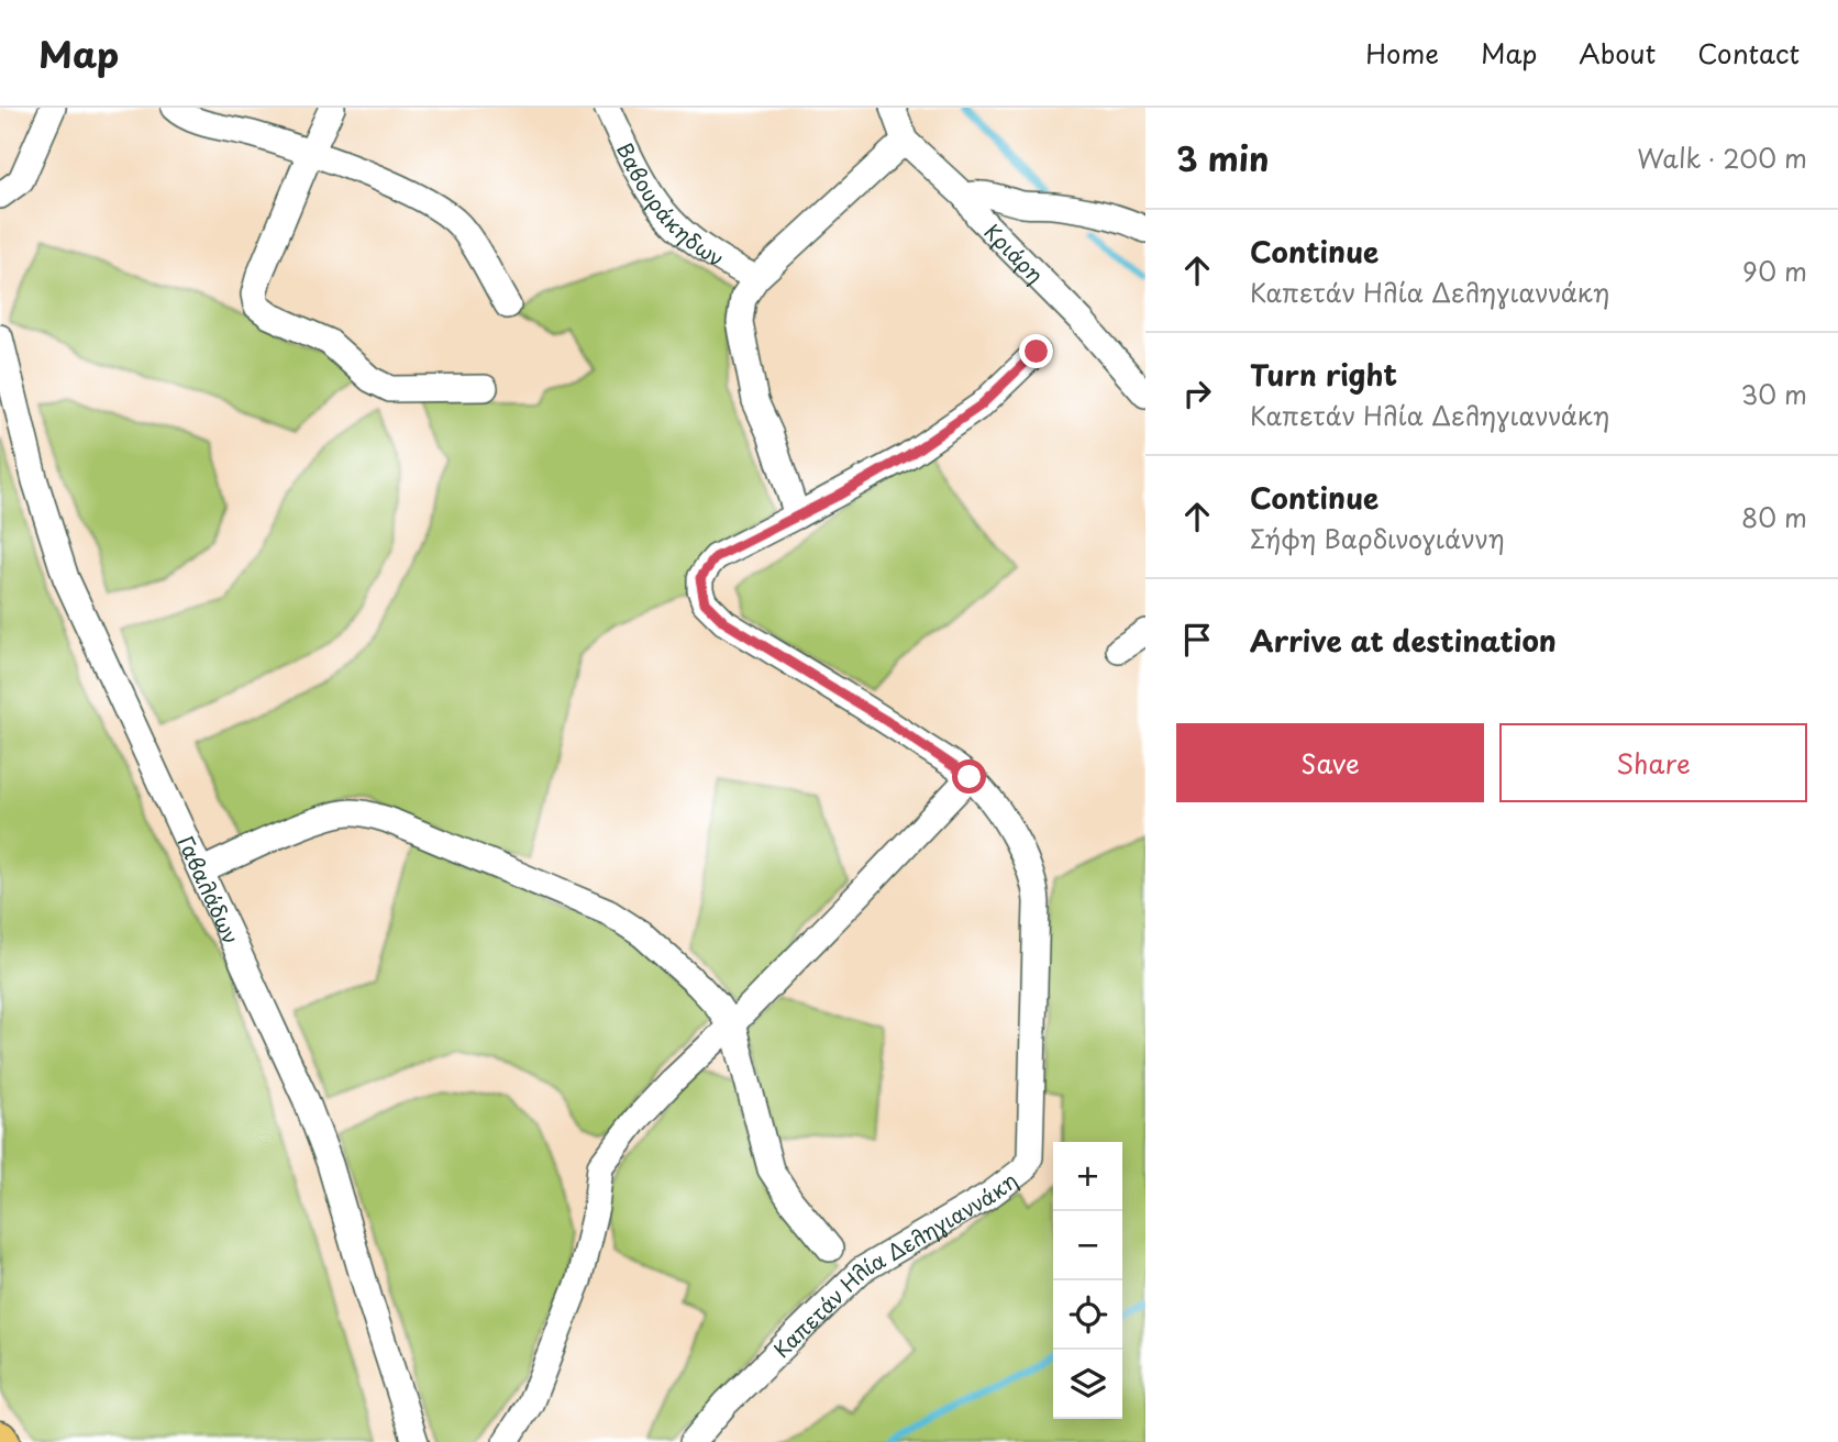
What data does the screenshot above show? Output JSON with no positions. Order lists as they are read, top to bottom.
{
  "streets": {
    "street": [
      "Βαβουράκηδων",
      "Κριάρη",
      "Γαβαλάδων",
      "Καπετάν Ηλία Δεληγιαννάκη"
    ]
  },
  "page": {
    "header": "Map",
    "nav": [
      "Home",
      "Map",
      "About",
      "Contact"
    ],
    "heading": ["3 min", "Walk · 200 m"],
    "list": [
      ["Continue", "Καπετάν Ηλία Δεληγιαννάκη", "90 m"],
      ["Turn right", "Καπετάν Ηλία Δεληγιαννάκη", "30 m"],
      ["Continue", "Σήφη Βαρδινογιάννη", "80 m"],
      "Arrive at destination"
    ],
    "buttons": ["Save", "Share"],
    "map_buttons": ["+", "−"]
  }
}
